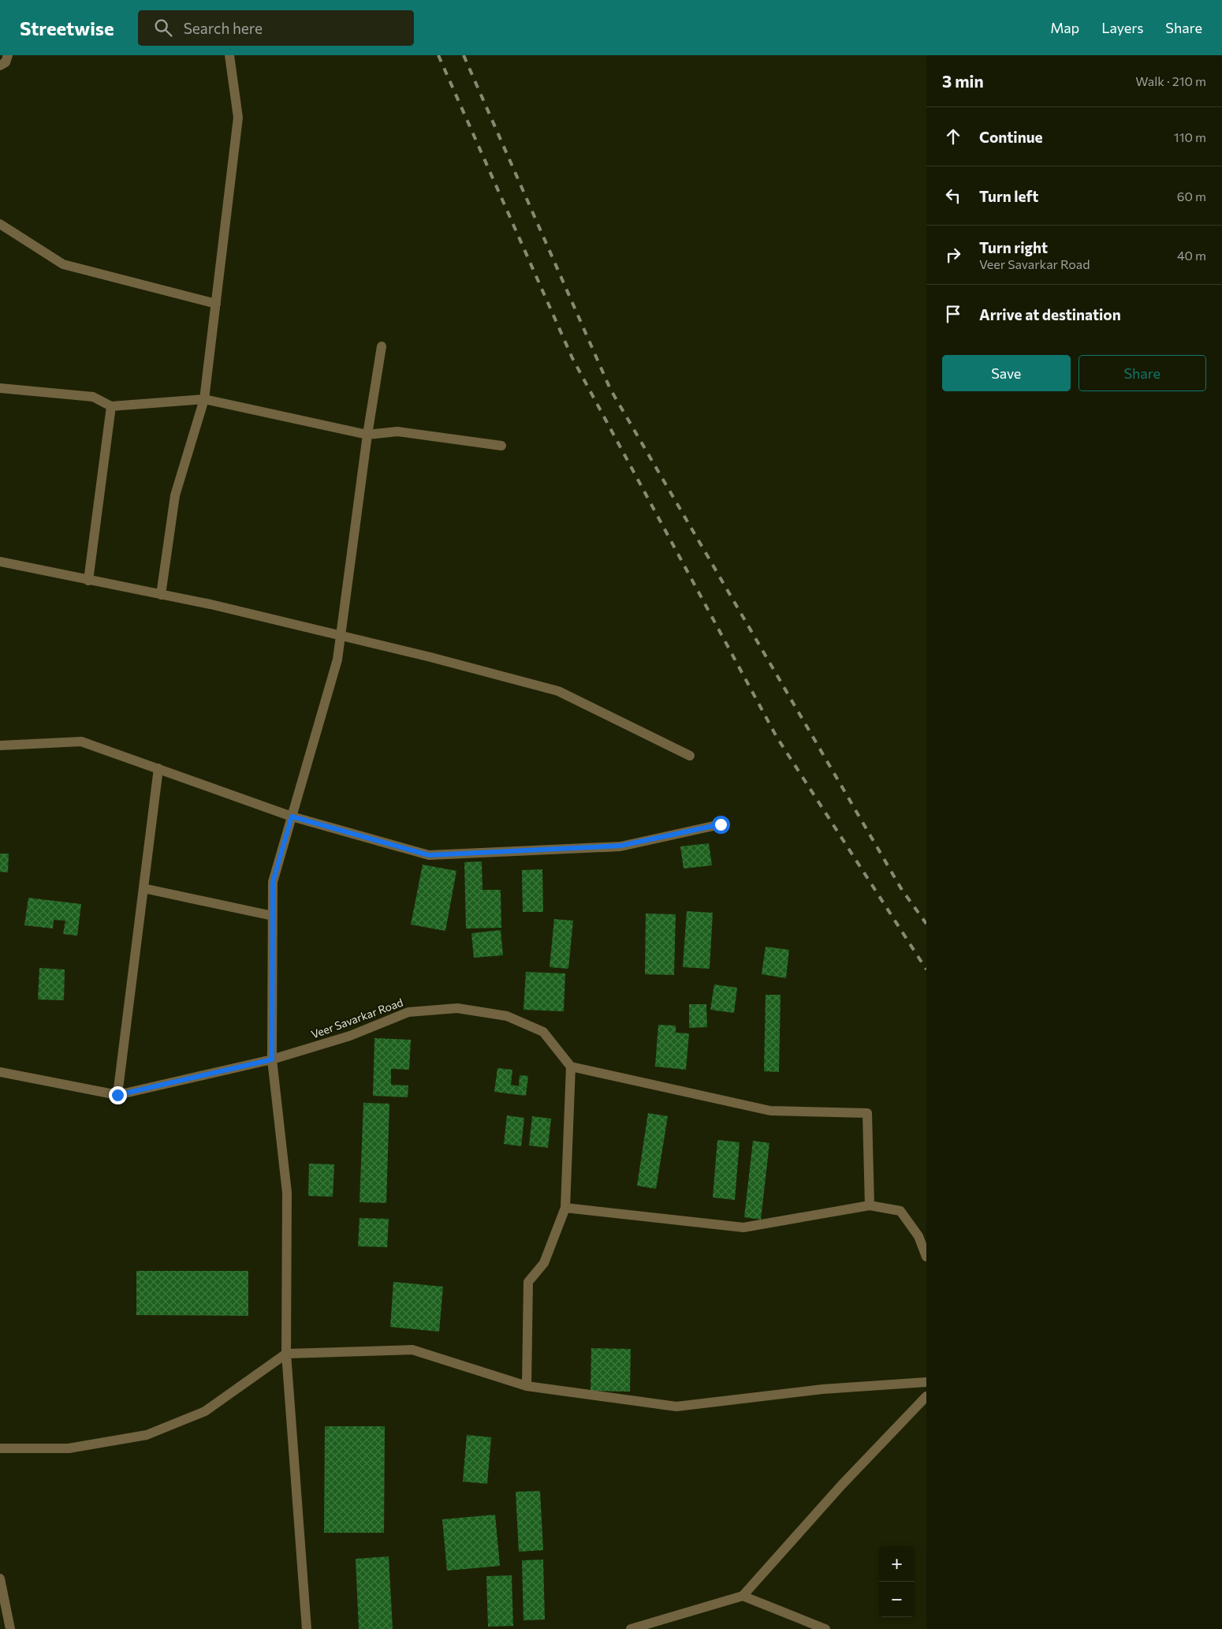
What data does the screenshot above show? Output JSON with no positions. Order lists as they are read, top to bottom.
{
  "streets": {
    "street": ["Veer Savarkar Road"]
  },
  "page": {
    "header": "Streetwise",
    "search": "Search here",
    "nav": ["Map", "Layers", "Share"],
    "heading": ["3 min", "Walk · 210 m"],
    "list": [
      ["Continue", "110 m"],
      ["Turn left", "60 m"],
      ["Turn right", "Veer Savarkar Road", "40 m"],
      "Arrive at destination"
    ],
    "buttons": ["Save", "Share"],
    "map_buttons": ["+", "−"]
  }
}
